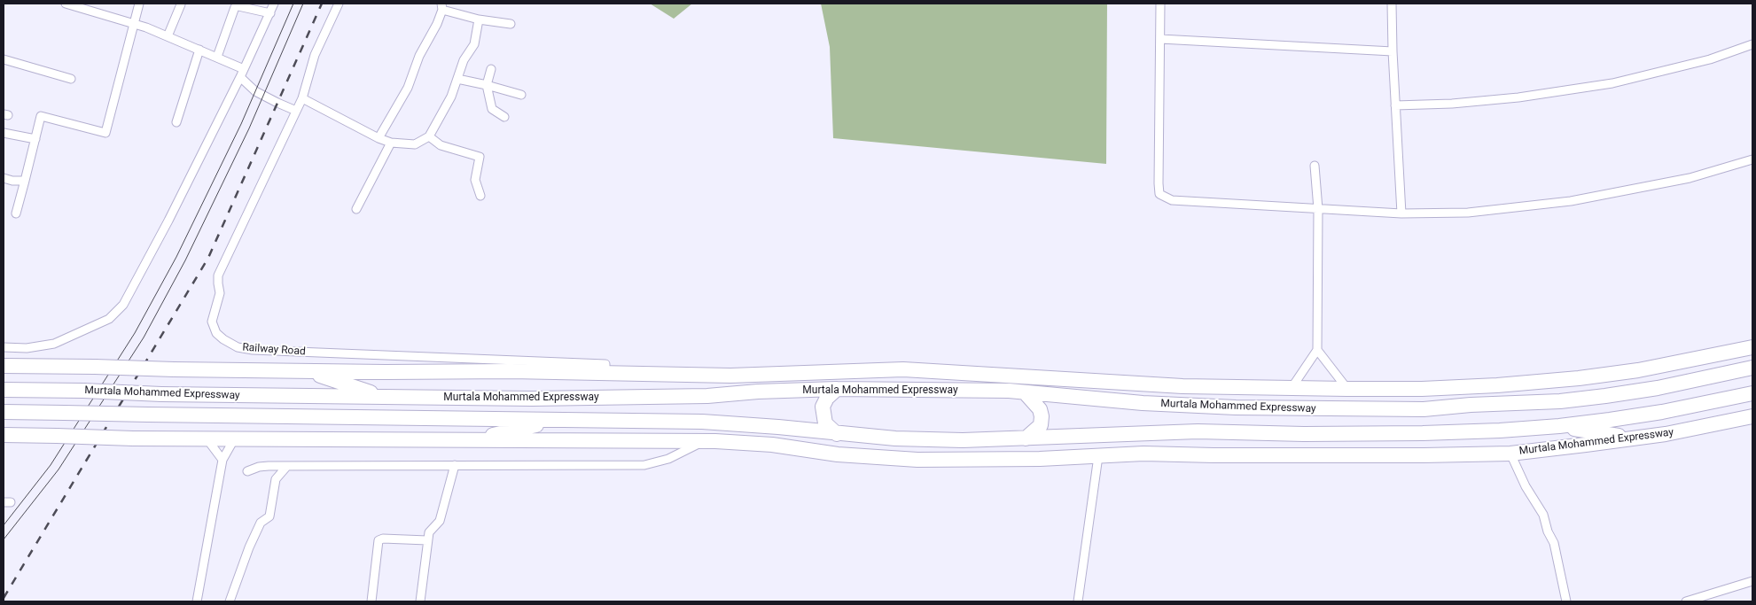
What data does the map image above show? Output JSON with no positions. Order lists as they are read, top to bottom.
{
  "streets": {
    "highway": ["Murtala Mohammed Expressway"],
    "street": ["Railway Road"]
  },
  "crossings": [
    ["Railway Road", "Murtala Mohammed Expressway"]
  ]
}
